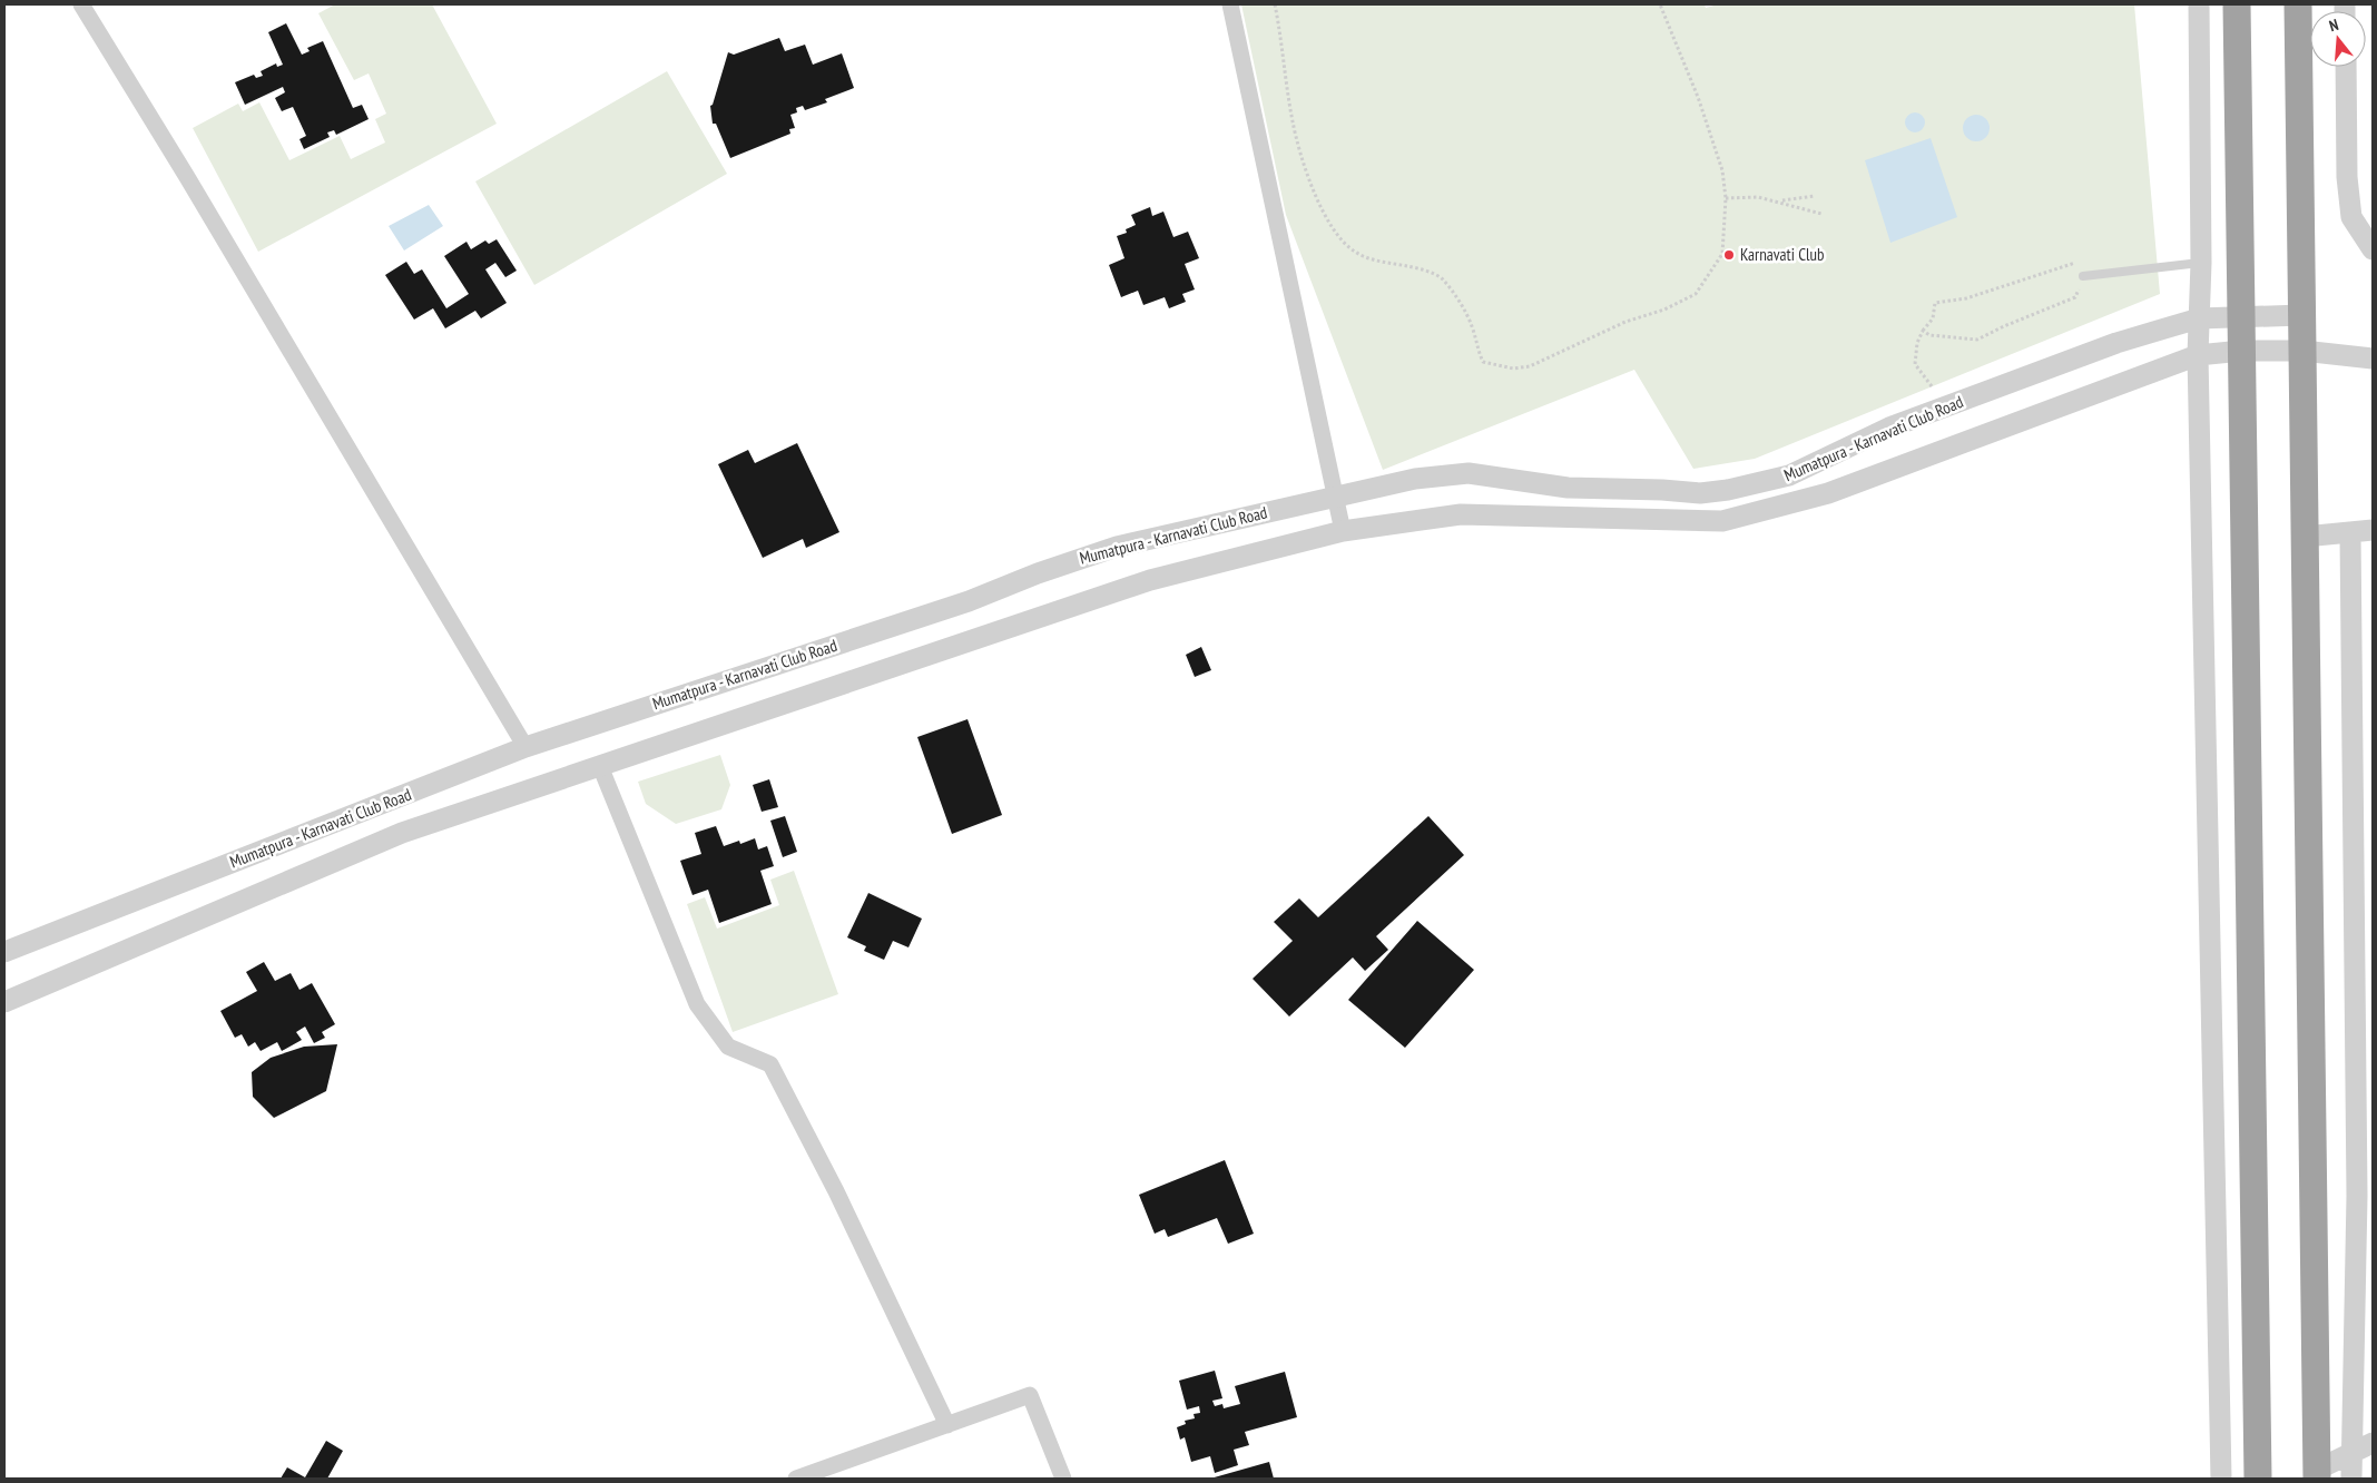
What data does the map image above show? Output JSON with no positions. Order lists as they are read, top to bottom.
{
  "streets": {
    "street": ["Mumatpura - Karnavati Club Road"]
  },
  "places": ["Karnavati Club"],
  "north": "top"
}
